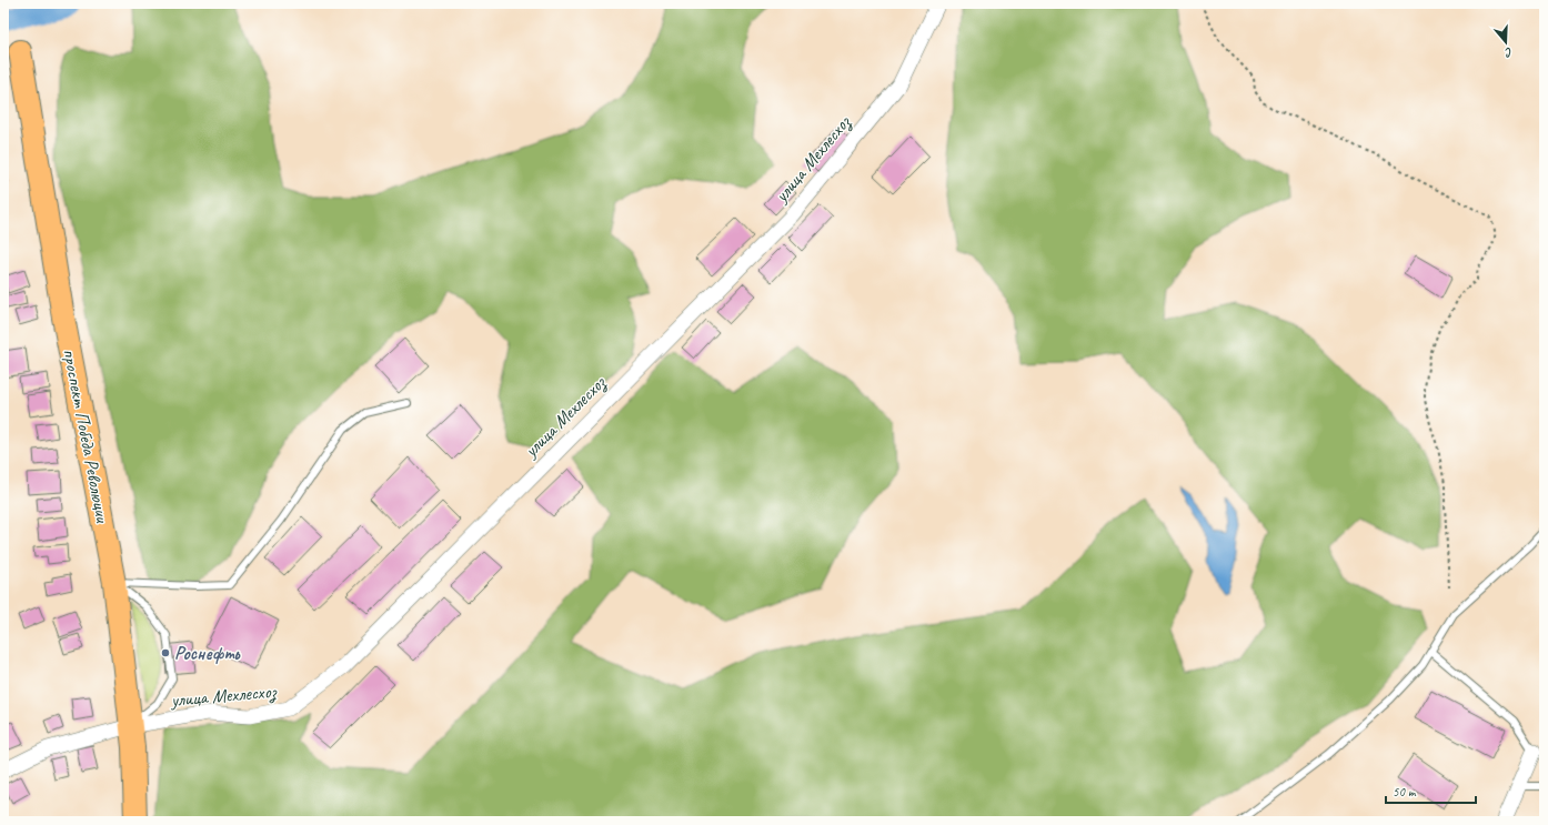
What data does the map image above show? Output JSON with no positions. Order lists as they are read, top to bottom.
{
  "streets": {
    "main road": ["проспект Победа Революции"],
    "street": ["улица Мехлесхоз"]
  },
  "crossings": [
    ["улица Мехлесхоз", "проспект Победа Революции"]
  ],
  "places": ["Роснефть"],
  "scale_bar": "50 m",
  "north": "bottom"
}
